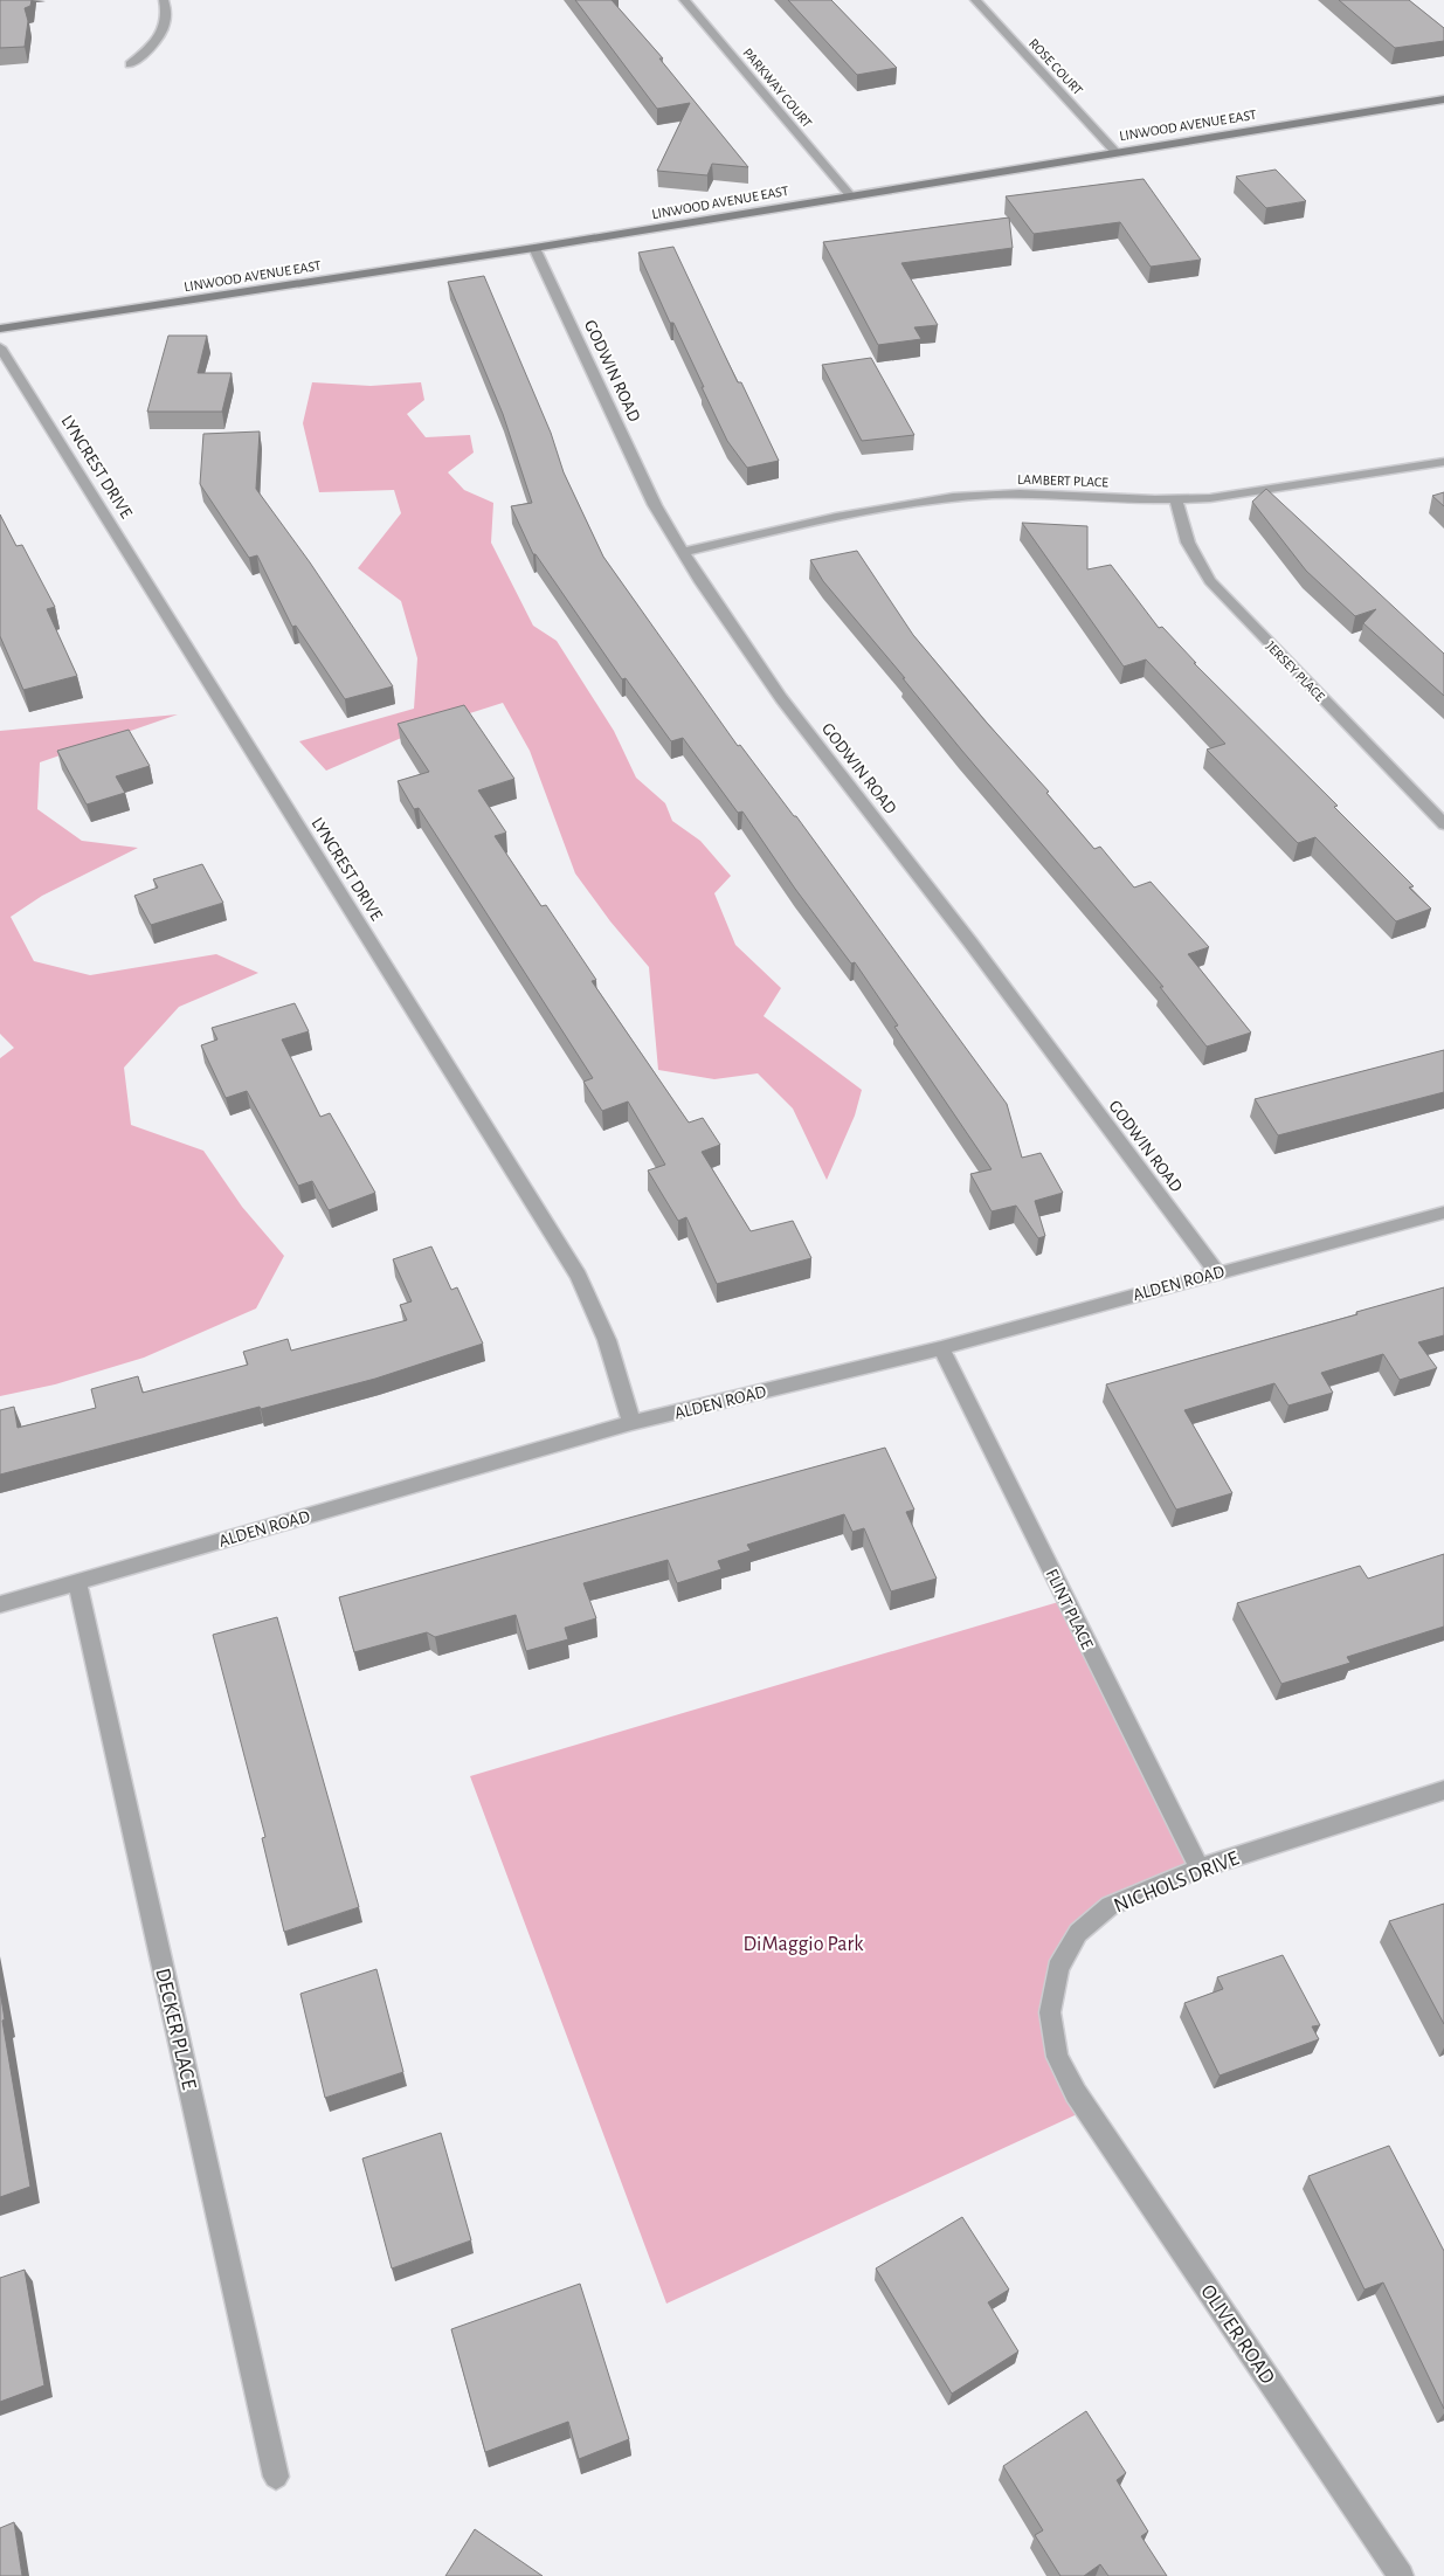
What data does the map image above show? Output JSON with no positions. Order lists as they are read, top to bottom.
{
  "streets": {
    "main road": ["LINWOOD AVENUE EAST"],
    "street": [
      "ROSE COURT",
      "PARKWAY COURT",
      "GODWIN ROAD",
      "LYNCREST DRIVE",
      "LAMBERT PLACE",
      "JERSEY PLACE",
      "ALDEN ROAD",
      "FLINT PLACE",
      "NICHOLS DRIVE",
      "DECKER PLACE",
      "OLIVER ROAD"
    ]
  },
  "crossings": [
    ["ROSE COURT", "LINWOOD AVENUE EAST"],
    ["PARKWAY COURT", "LINWOOD AVENUE EAST"],
    ["LINWOOD AVENUE EAST", "GODWIN ROAD"],
    ["GODWIN ROAD", "LAMBERT PLACE"],
    ["GODWIN ROAD", "ALDEN ROAD"],
    ["LYNCREST DRIVE", "ALDEN ROAD"],
    ["LAMBERT PLACE", "JERSEY PLACE"],
    ["ALDEN ROAD", "FLINT PLACE"],
    ["ALDEN ROAD", "DECKER PLACE"],
    ["FLINT PLACE", "NICHOLS DRIVE"],
    ["NICHOLS DRIVE", "OLIVER ROAD"]
  ],
  "parks": ["DiMaggio Park"]
}
